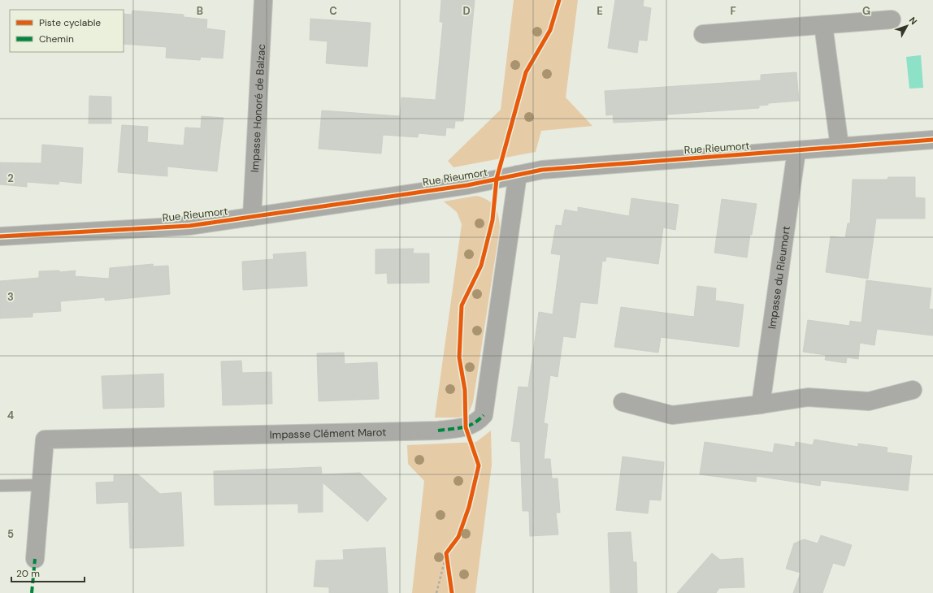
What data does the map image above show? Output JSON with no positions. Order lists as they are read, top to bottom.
{
  "streets": {
    "street": [
      "Impasse Honoré de Balzac",
      "Rue Rieumort",
      "Impasse du Rieumort",
      "Impasse Clément Marot"
    ]
  },
  "crossings": [
    ["Impasse Honoré de Balzac", "Rue Rieumort"],
    ["Rue Rieumort", "Impasse du Rieumort"],
    ["Rue Rieumort", "Impasse Clément Marot"]
  ],
  "legend": ["Piste cyclable", "Chemin"],
  "scale_bar": "20 m",
  "north": "top right",
  "grid": {
    "columns": [
      "B",
      "C",
      "D",
      "E",
      "F",
      "G"
    ],
    "rows": [
      "2",
      "3",
      "4",
      "5"
    ]
  }
}
